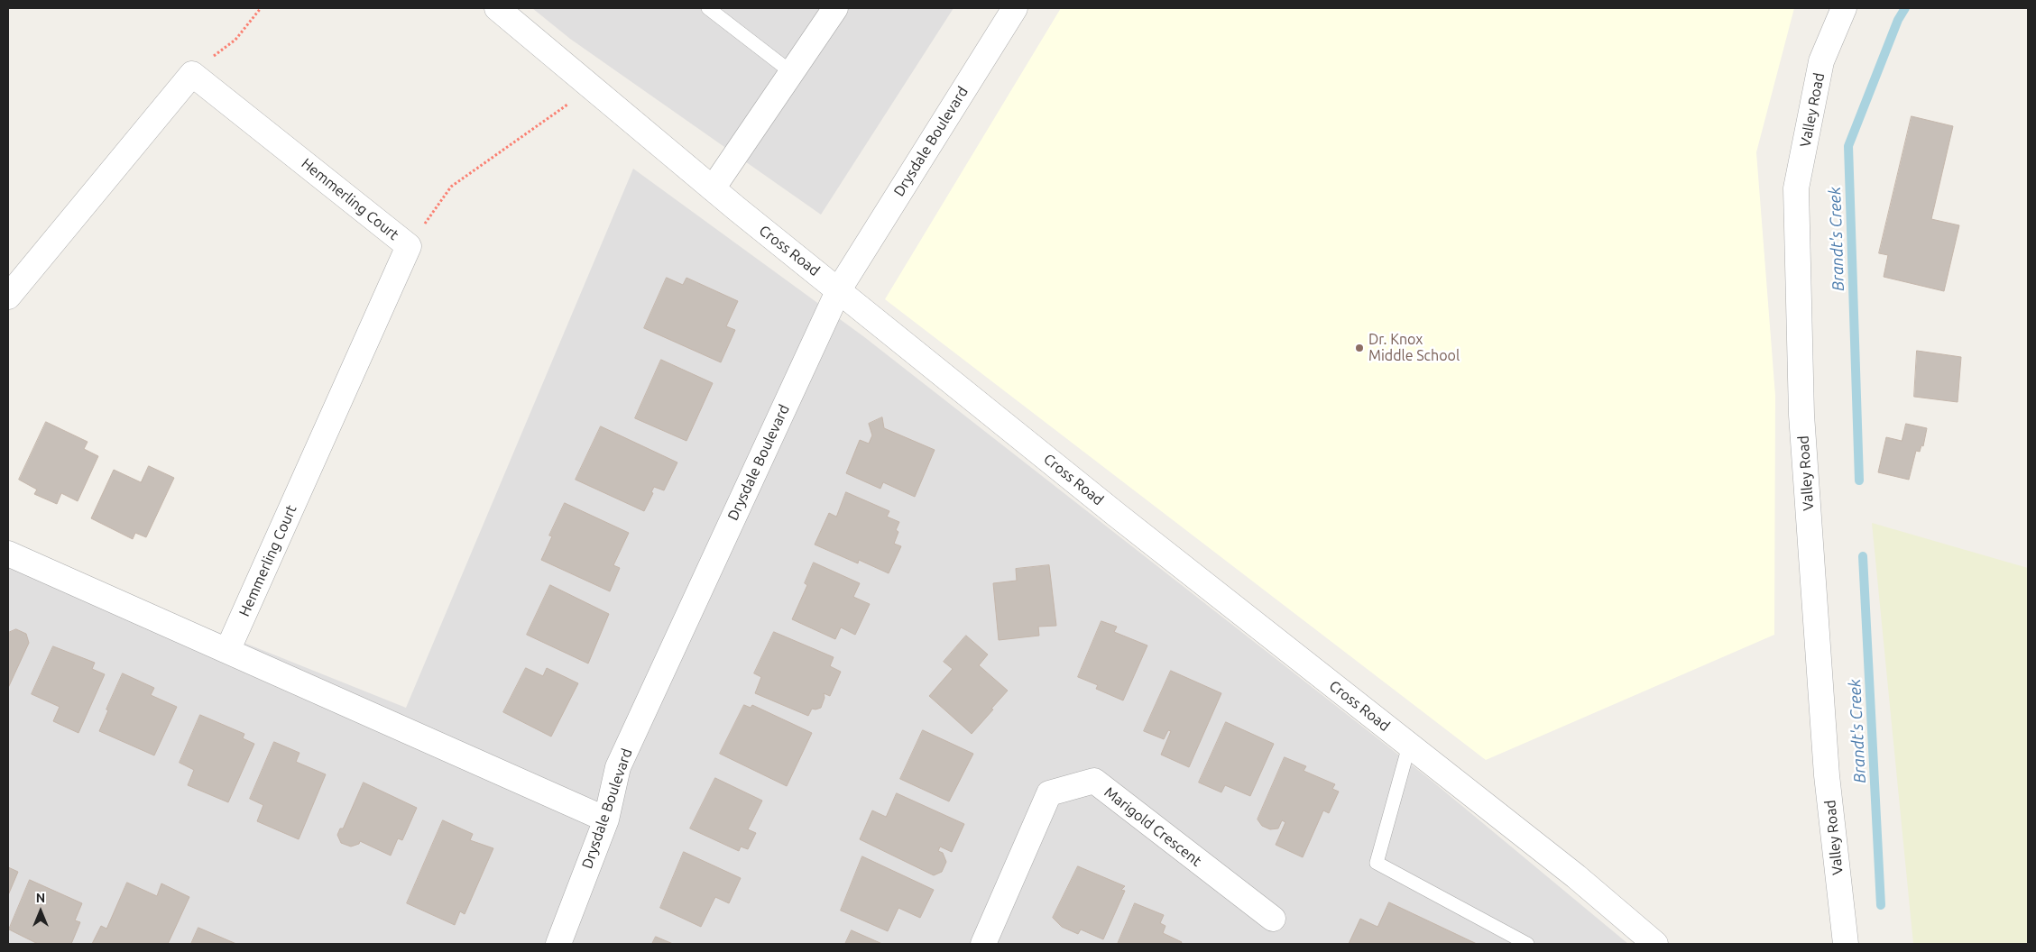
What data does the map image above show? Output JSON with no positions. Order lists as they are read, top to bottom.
{
  "streets": {
    "street": [
      "Valley Road",
      "Drysdale Boulevard",
      "Hemmerling Court",
      "Cross Road",
      "Marigold Crescent"
    ]
  },
  "crossings": [
    ["Drysdale Boulevard", "Cross Road"]
  ],
  "water": ["Brandt's Creek"],
  "places": ["Dr. Knox Middle School"],
  "north": "top"
}
